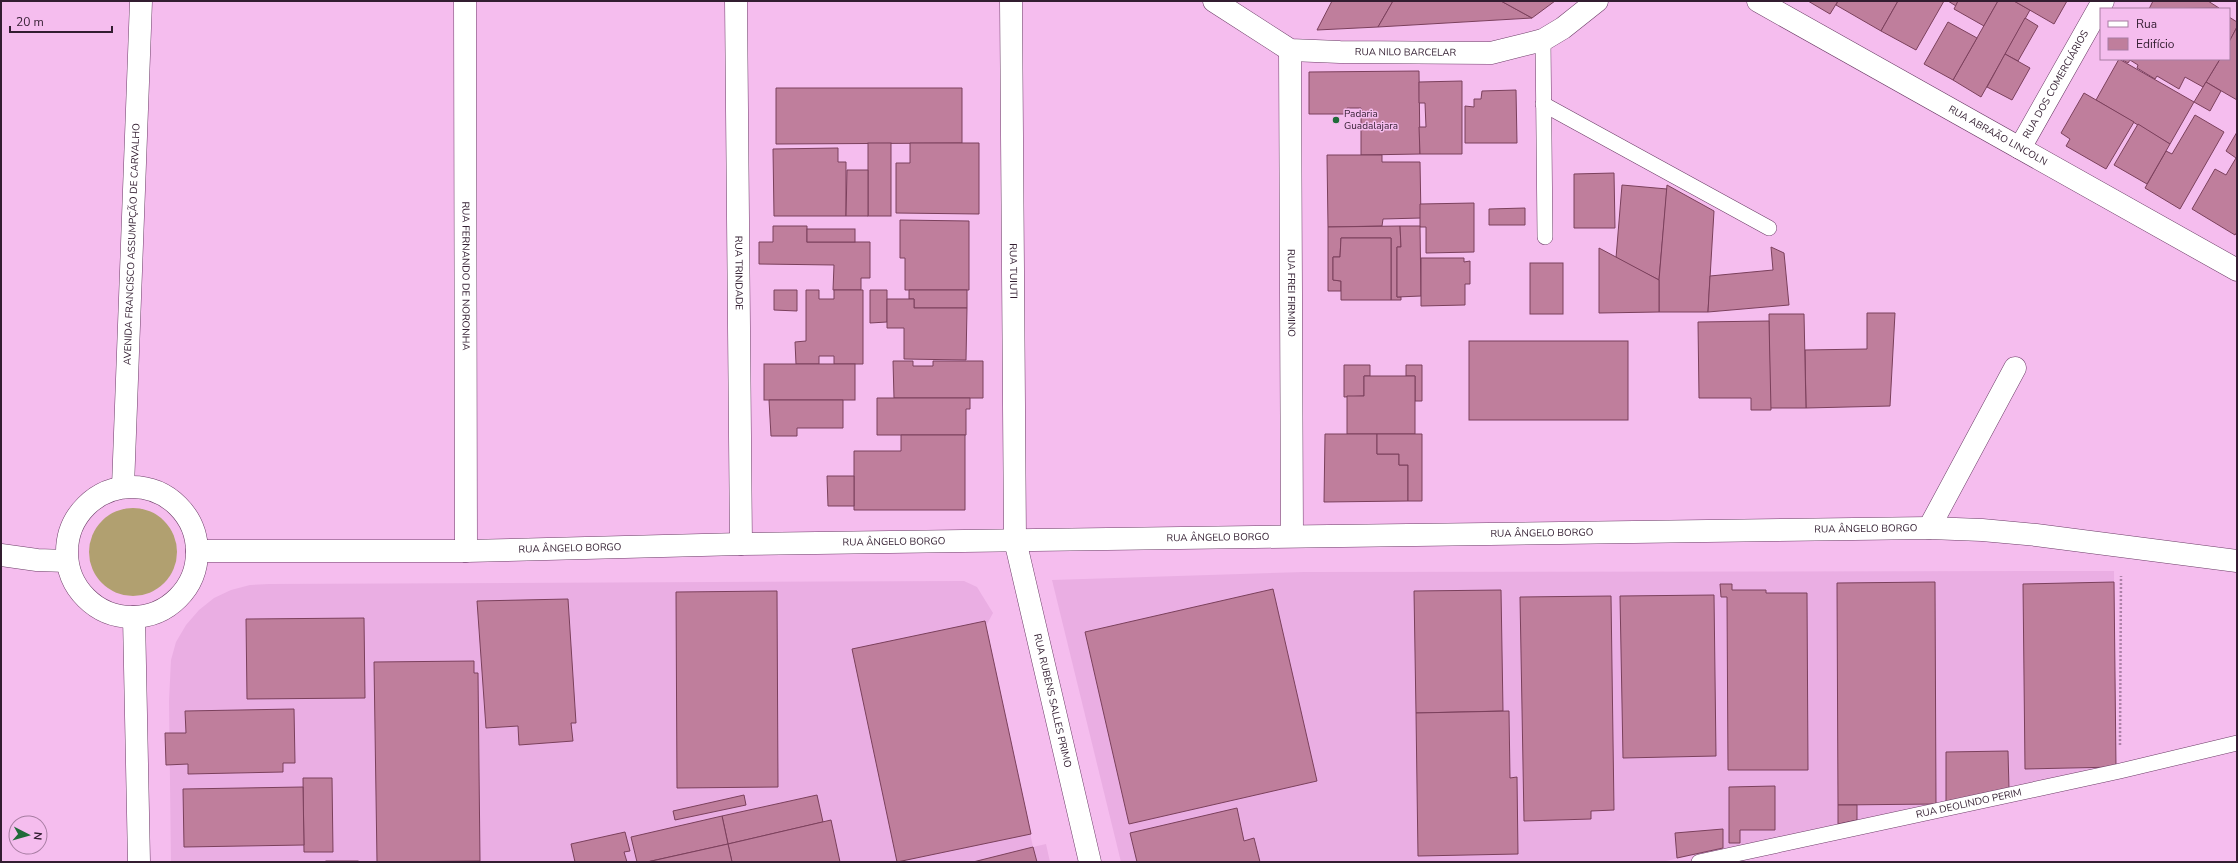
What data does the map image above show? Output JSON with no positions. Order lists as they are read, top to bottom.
{
  "streets": {
    "street": [
      "RUA NILO BARCELAR",
      "RUA DOS COMERCIÁRIOS",
      "RUA ABRAÃO LINCOLN",
      "AVENIDA FRANCISCO ASSUMPÇÃO DE CARVALHO",
      "RUA TUIUTI",
      "RUA TRINDADE",
      "RUA FERNANDO DE NORONHA",
      "RUA FREI FIRMINO",
      "RUA ÂNGELO BORGO",
      "RUA RUBENS SALLES PRIMO"
    ],
    "lane": ["RUA DEOLINDO PERIM"]
  },
  "crossings": [
    ["RUA NILO BARCELAR", "RUA FREI FIRMINO"],
    ["RUA DOS COMERCIÁRIOS", "RUA ABRAÃO LINCOLN"],
    ["AVENIDA FRANCISCO ASSUMPÇÃO DE CARVALHO", "RUA ÂNGELO BORGO"],
    ["RUA TUIUTI", "RUA ÂNGELO BORGO"],
    ["RUA TUIUTI", "RUA RUBENS SALLES PRIMO"],
    ["RUA TRINDADE", "RUA ÂNGELO BORGO"],
    ["RUA FERNANDO DE NORONHA", "RUA ÂNGELO BORGO"],
    ["RUA FREI FIRMINO", "RUA ÂNGELO BORGO"],
    ["RUA ÂNGELO BORGO", "RUA RUBENS SALLES PRIMO"]
  ],
  "places": ["Padaria Guadalajara"],
  "legend": ["Rua", "Edifício"],
  "scale_bar": "20 m",
  "north": "right"
}
